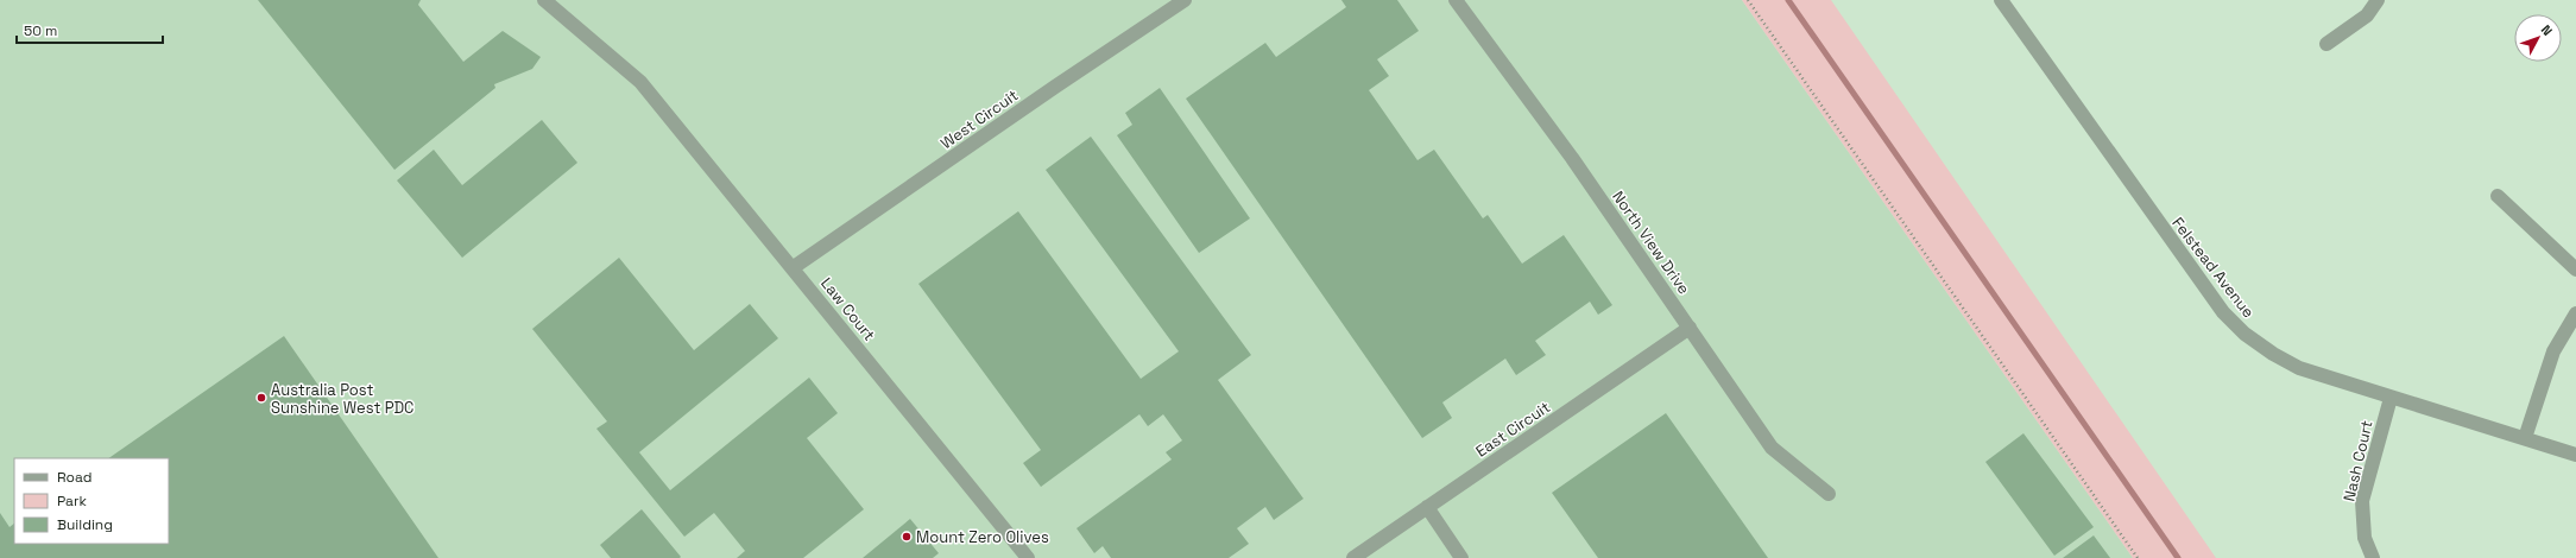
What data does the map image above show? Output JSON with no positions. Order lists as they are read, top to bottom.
{
  "streets": {
    "street": [
      "West Circuit",
      "North View Drive",
      "Felstead Avenue",
      "Law Court",
      "East Circuit",
      "Nash Court"
    ]
  },
  "crossings": [
    ["West Circuit", "Law Court"],
    ["North View Drive", "East Circuit"],
    ["Felstead Avenue", "Nash Court"]
  ],
  "places": ["Australia Post Sunshine West PDC", "Mount Zero Olives"],
  "legend": ["Road", "Park", "Building"],
  "scale_bar": "50 m",
  "north": "top right"
}
